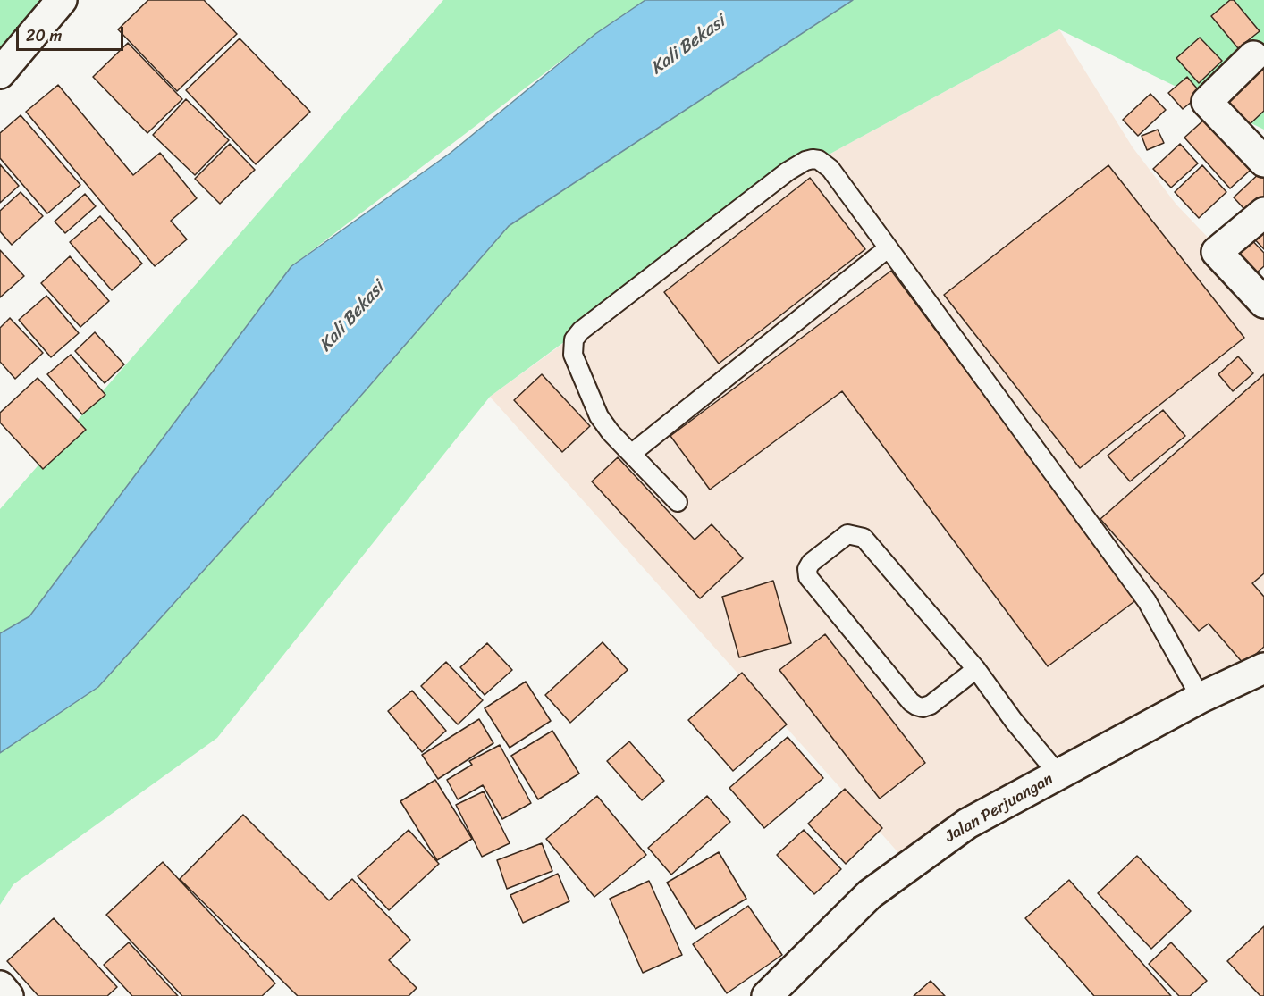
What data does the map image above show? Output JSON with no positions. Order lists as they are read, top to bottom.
{
  "streets": {
    "main road": ["Jalan Perjuangan"]
  },
  "water": ["Kali Bekasi"],
  "scale_bar": "20 m"
}
